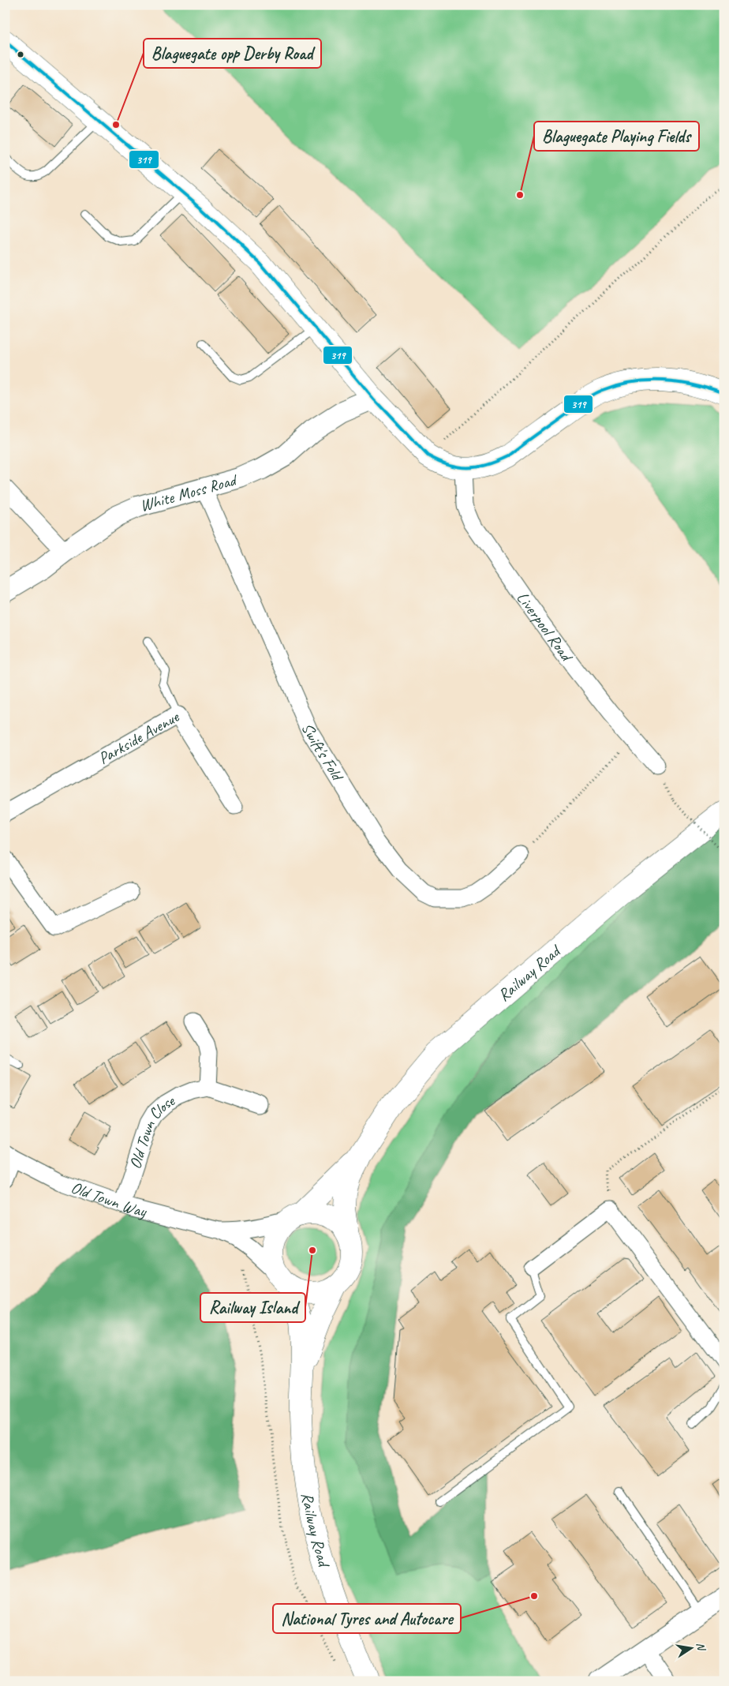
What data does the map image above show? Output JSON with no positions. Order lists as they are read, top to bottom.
{
  "streets": {
    "main road": ["Railway Road"],
    "street": [
      "White Moss Road",
      "Liverpool Road",
      "Parkside Avenue",
      "Swift's Fold",
      "Old Town Close",
      "Old Town Way"
    ]
  },
  "crossings": [
    ["White Moss Road", "Swift's Fold"],
    ["Railway Road", "Old Town Way"],
    ["Old Town Close", "Old Town Way"]
  ],
  "places": [
    "Blaguegate opp Derby Road",
    "Blaguegate Playing Fields",
    "Railway Island",
    "National Tyres and Autocare"
  ],
  "lines": ["transit line 319"],
  "north": "right"
}
